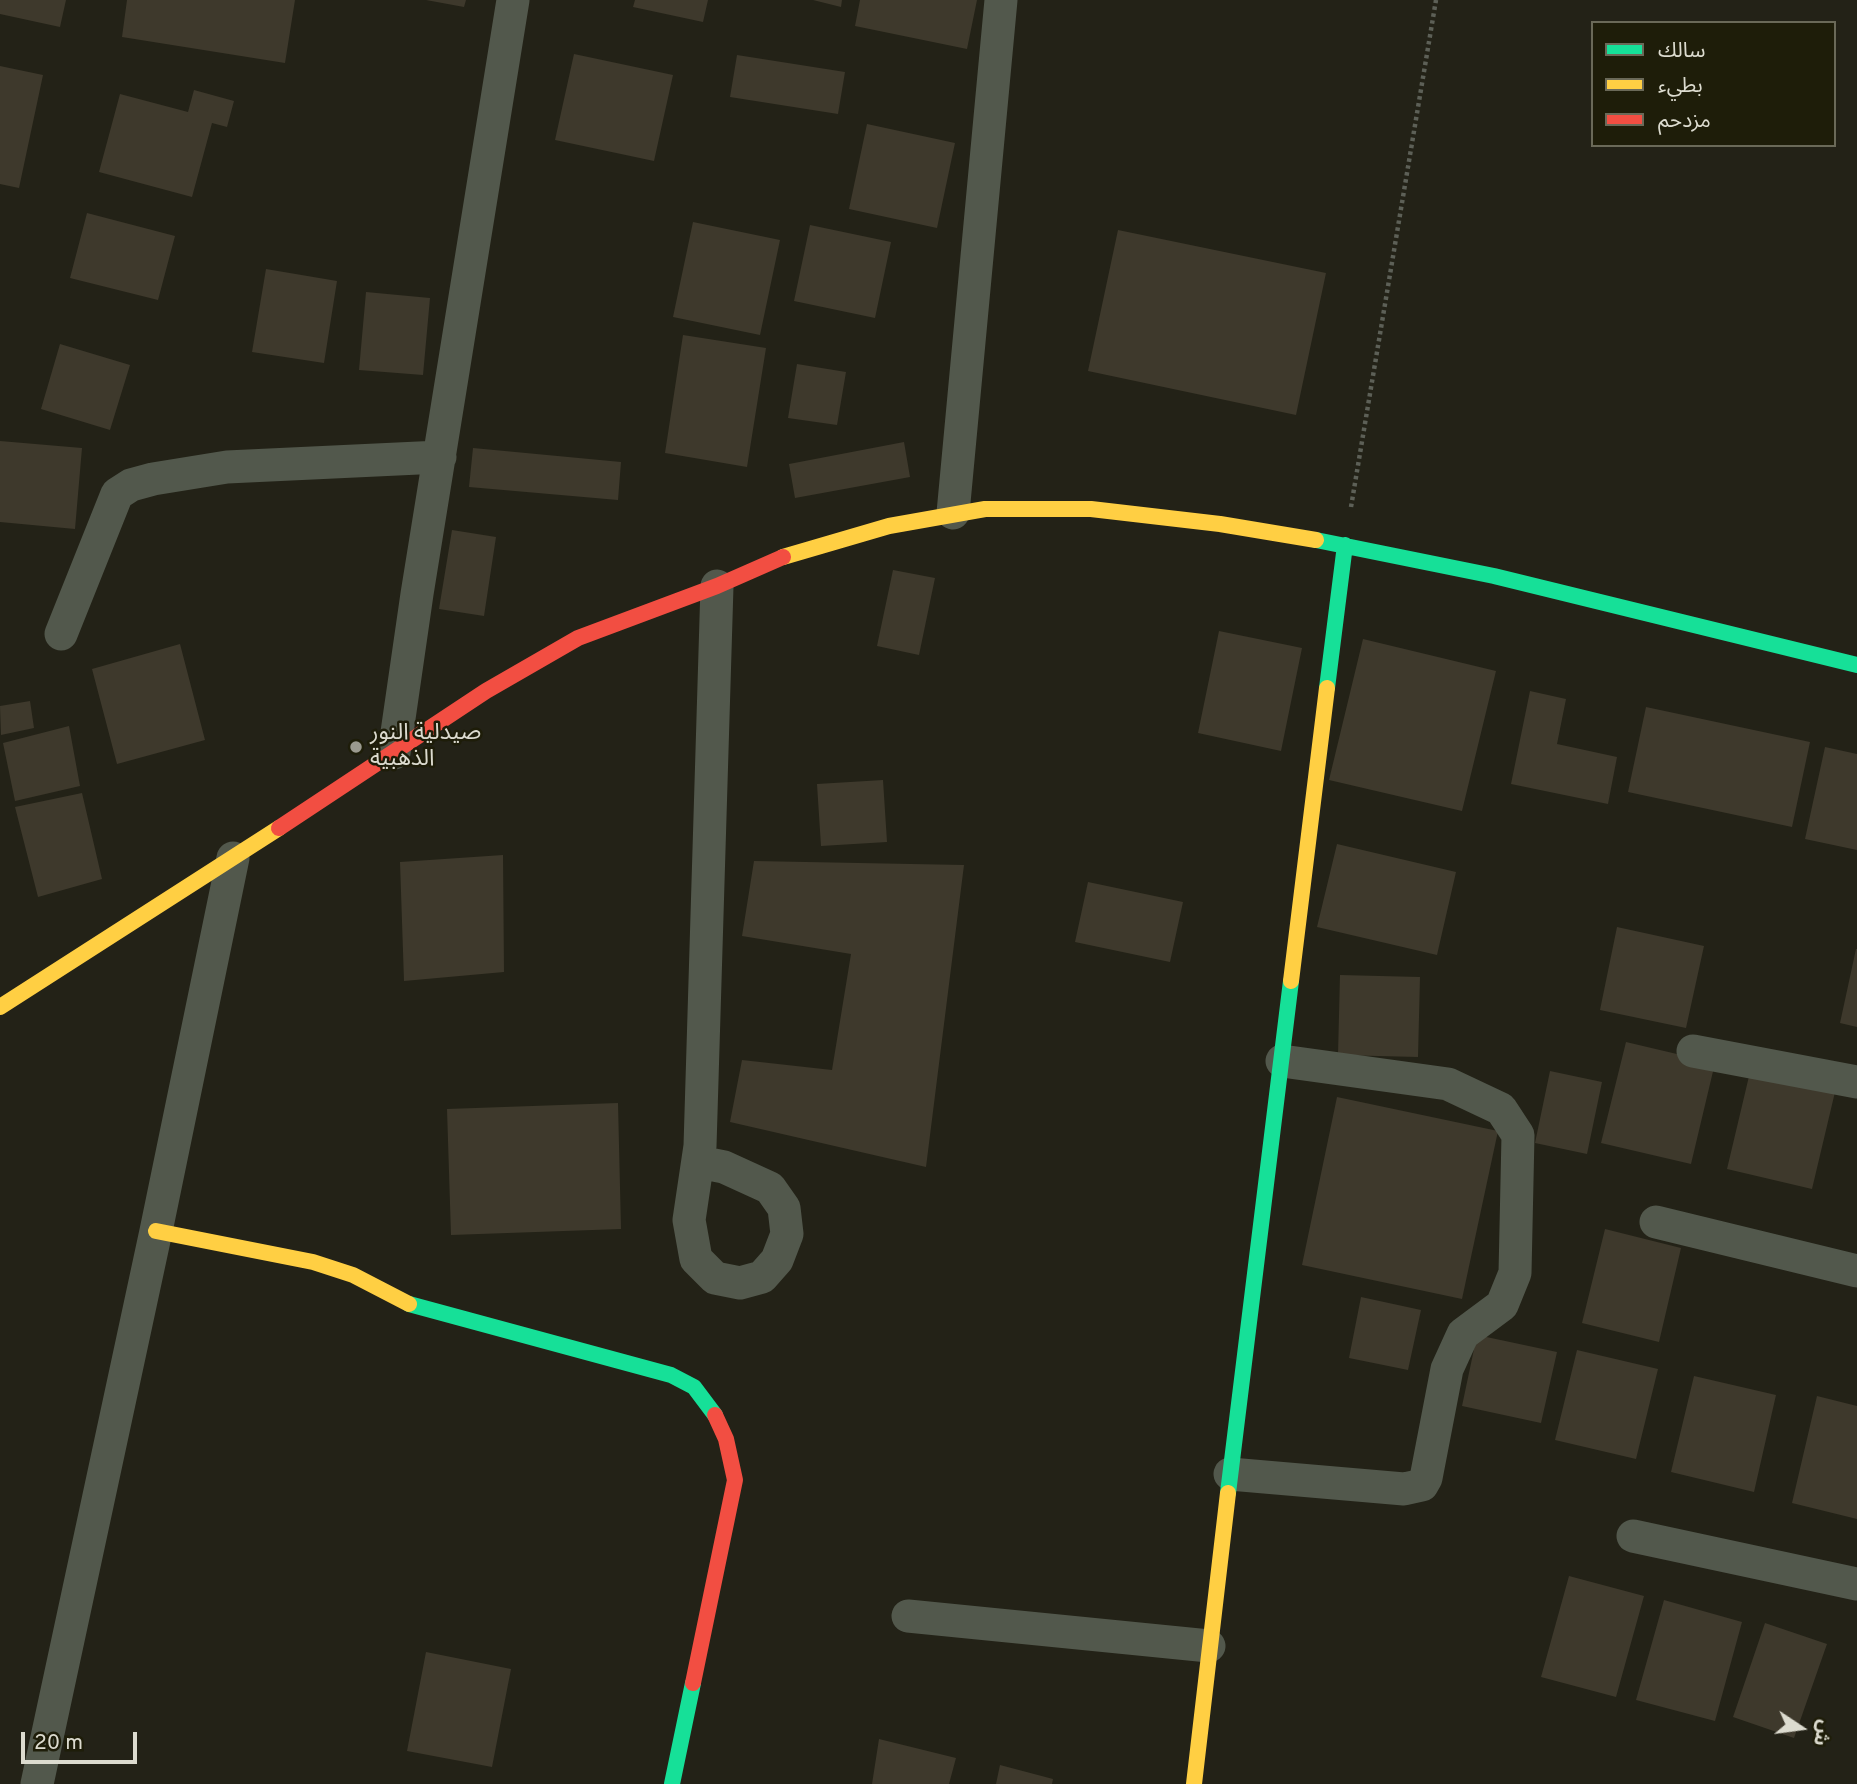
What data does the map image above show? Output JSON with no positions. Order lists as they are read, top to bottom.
{
  "places": ["صيدلية النور الذهبية"],
  "legend": ["سالك", "بطيء", "مزدحم"],
  "scale_bar": "20 m",
  "north": "right"
}
